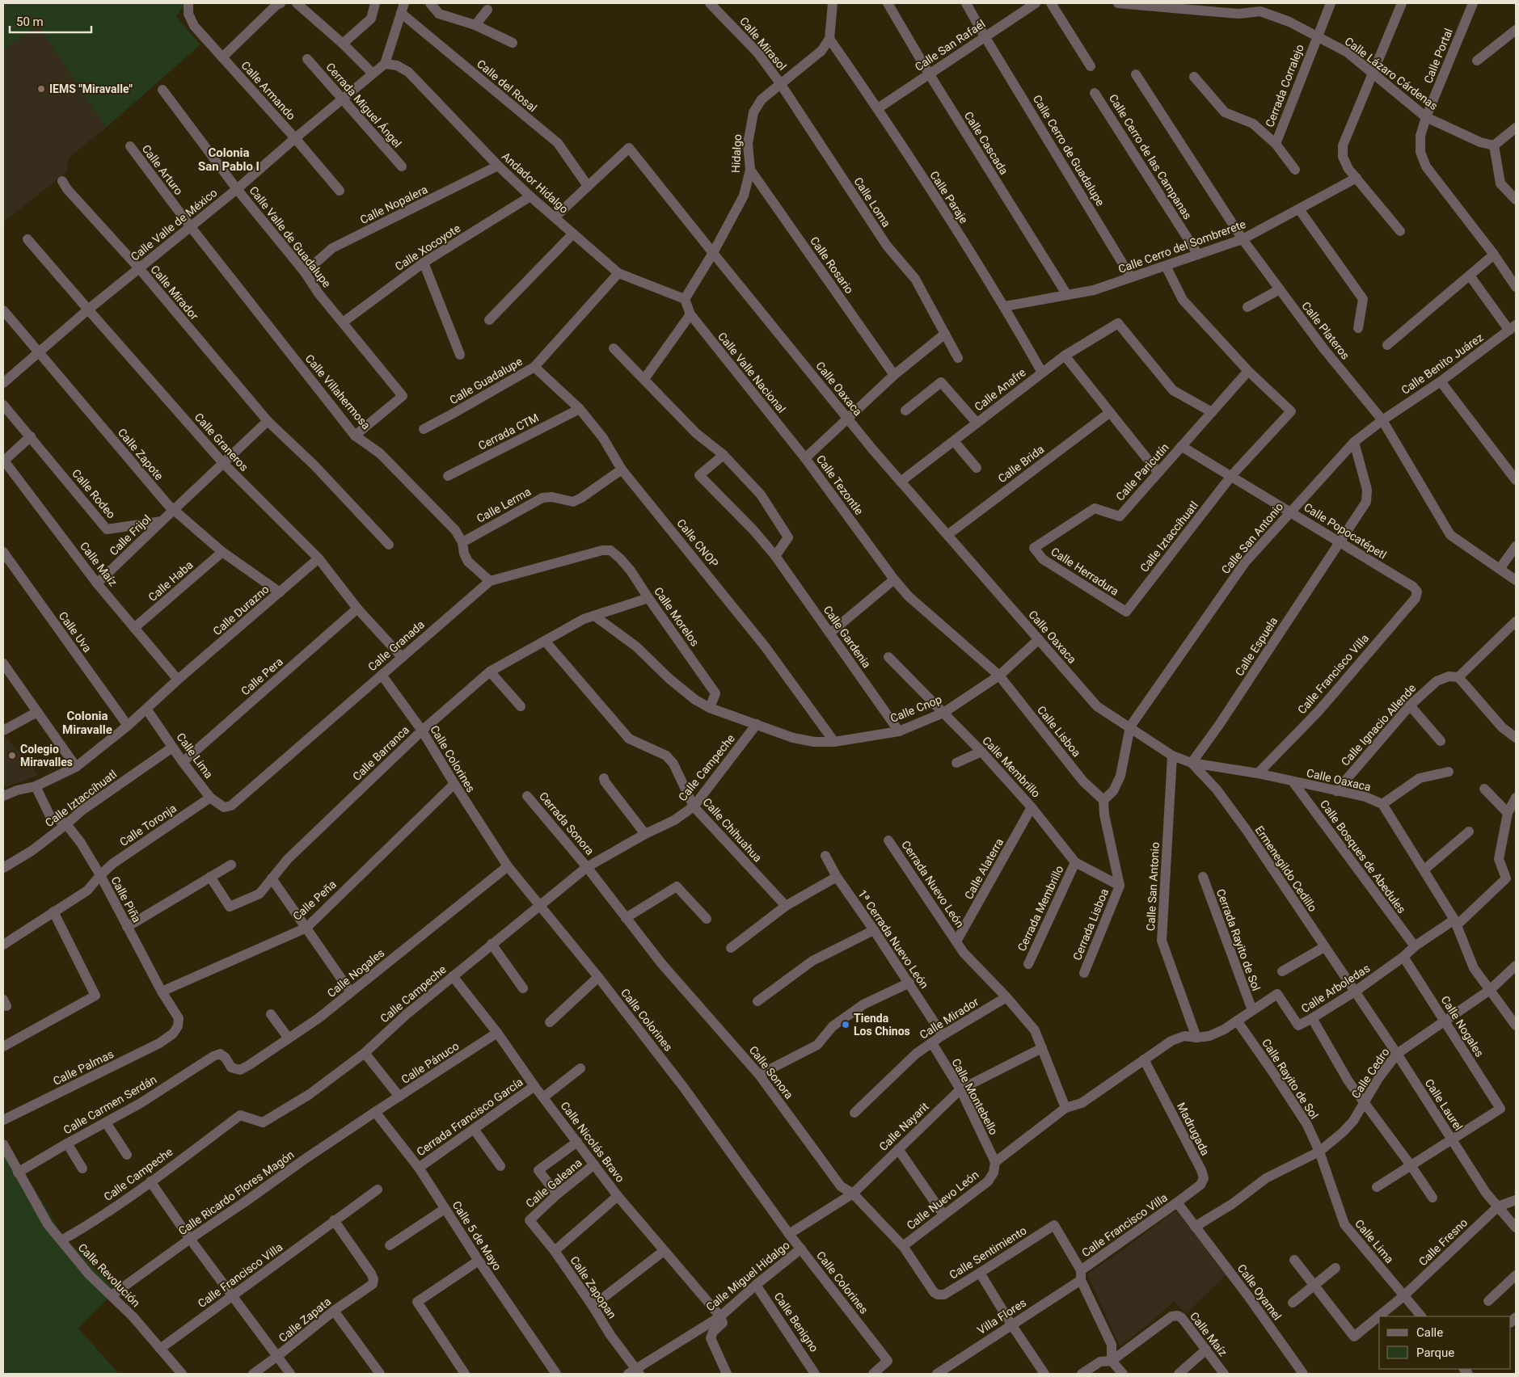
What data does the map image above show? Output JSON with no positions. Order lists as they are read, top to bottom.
{
  "streets": {
    "street": [
      "Calle Mirasol",
      "Calle San Rafaél",
      "Calle Portal",
      "Calle Lázaro Cárdenas",
      "Calle del Rosal",
      "Cerrada Corralejo",
      "Calle Armando",
      "Cerrada Miguel Ángel",
      "Calle Cascada",
      "Calle Cerro de Guadalupe",
      "Hidalgo",
      "Calle Cerro de las Campanas",
      "Calle Arturo",
      "Andador Hidalgo",
      "Calle Paraje",
      "Calle Loma",
      "Calle Nopalera",
      "Calle Valle de México",
      "Calle Valle de Guadalupe",
      "Calle Cerro del Sombrerete",
      "Calle Xocoyote",
      "Calle Rosario",
      "Calle Mirador",
      "Calle Plateros",
      "Calle Benito Juárez",
      "Calle Valle Nacional",
      "Calle Guadalupe",
      "Calle Oaxaca",
      "Calle Anafre",
      "Calle Villahermosa",
      "Cerrada CTM",
      "Calle Graneros",
      "Calle Zapote",
      "Calle Brida",
      "Calle Paricutín",
      "Calle Tezontle",
      "Calle Rodeo",
      "Calle Lerma",
      "Calle Popocatépetl",
      "Calle Frijol",
      "Calle Iztaccíhuatl",
      "Calle San Antonio",
      "Calle CNOP",
      "Calle Maíz",
      "Calle Herradura",
      "Calle Haba",
      "Calle Durazno",
      "Calle Morelos",
      "Calle Uva",
      "Calle Gardenia",
      "Calle Granada",
      "Calle Espuela",
      "Calle Francisco Villa",
      "Calle Pera",
      "Calle Cnop",
      "Calle Ignacio Allende",
      "Calle Lisboa",
      "Calle Barranca",
      "Calle Lima",
      "Calle Colorines",
      "Calle Membrillo",
      "Calle Campeche",
      "Cerrada Sonora",
      "Calle Toronja",
      "Calle Chihuahua",
      "Calle Bosques de Abedules",
      "Calle Alaterra",
      "Ermenegildo Cedillo",
      "Cerrada Nuevo León",
      "Calle Piña",
      "Calle Peña",
      "Cerrada Membrillo",
      "Cerrada Lisboa",
      "1ª Cerrada Nuevo León",
      "Cerrada Rayito de Sol",
      "Calle Nogales",
      "Calle Arboledas",
      "Calle Pánuco",
      "Calle Palmas",
      "Calle Sonora",
      "Calle Cedro",
      "Calle Rayito de Sol",
      "Calle Montebello",
      "Calle Carmen Serdán",
      "Calle Laurel",
      "Cerrada Francisco García",
      "Calle Nayarit",
      "Madrugada",
      "Calle Nicolás Bravo",
      "Calle Galeana",
      "Calle Ricardo Flores Magón",
      "Calle Nuevo León",
      "Calle 5 de Mayo",
      "Calle Fresno",
      "Calle Sentimiento",
      "Calle Revolución",
      "Calle Miguel Hidalgo",
      "Calle Zapopan",
      "Calle Oyamel",
      "Villa Flores",
      "Calle Zapata",
      "Calle Benigno"
    ]
  },
  "crossings": [
    ["Calle Mirasol", "Hidalgo"],
    ["Calle Mirasol", "Calle Loma"],
    ["Calle San Rafaél", "Calle Cascada"],
    ["Calle San Rafaél", "Calle Cerro de Guadalupe"],
    ["Calle San Rafaél", "Calle Paraje"],
    ["Calle Portal", "Calle Lázaro Cárdenas"],
    ["Calle Lázaro Cárdenas", "Cerrada Corralejo"],
    ["Calle del Rosal", "Calle Oaxaca"],
    ["Calle Armando", "Calle Valle de México"],
    ["Cerrada Miguel Ángel", "Calle Valle de México"],
    ["Calle Cascada", "Calle Cerro del Sombrerete"],
    ["Calle Cerro de Guadalupe", "Calle Cerro del Sombrerete"],
    ["Hidalgo", "Andador Hidalgo"],
    ["Hidalgo", "Calle Paraje"],
    ["Hidalgo", "Calle Loma"],
    ["Hidalgo", "Calle Rosario"],
    ["Hidalgo", "Calle Valle Nacional"],
    ["Hidalgo", "Calle Oaxaca"],
    ["Calle Cerro de las Campanas", "Calle Cerro del Sombrerete"],
    ["Calle Arturo", "Calle Valle de México"],
    ["Calle Arturo", "Calle Villahermosa"],
    ["Andador Hidalgo", "Calle Nopalera"],
    ["Andador Hidalgo", "Calle Valle de México"],
    ["Andador Hidalgo", "Calle Xocoyote"],
    ["Andador Hidalgo", "Calle Valle Nacional"],
    ["Andador Hidalgo", "Calle Guadalupe"],
    ["Calle Paraje", "Calle Cerro del Sombrerete"],
    ["Calle Paraje", "Calle Anafre"],
    ["Calle Loma", "Calle Tezontle"],
    ["Calle Nopalera", "Calle Valle de Guadalupe"],
    ["Calle Valle de México", "Calle Valle de Guadalupe"],
    ["Calle Valle de México", "Calle Mirador"],
    ["Calle Valle de México", "Calle Villahermosa"],
    ["Calle Valle de México", "Calle Graneros"],
    ["Calle Valle de México", "Calle Zapote"],
    ["Calle Valle de Guadalupe", "Calle Xocoyote"],
    ["Calle Valle de Guadalupe", "Calle Villahermosa"],
    ["Calle Cerro del Sombrerete", "Calle Plateros"],
    ["Calle Rosario", "Calle Tezontle"],
    ["Calle Mirador", "1ª Cerrada Nuevo León"],
    ["Calle Mirador", "Calle Montebello"],
    ["Calle Plateros", "Calle Benito Juárez"],
    ["Calle Plateros", "Calle San Antonio"],
    ["Calle Benito Juárez", "Calle San Antonio"],
    ["Calle Valle Nacional", "Calle Tezontle"],
    ["Calle Guadalupe", "Calle CNOP"],
    ["Calle Oaxaca", "Calle Anafre"],
    ["Calle Oaxaca", "Calle Brida"],
    ["Calle Oaxaca", "Calle Tezontle"],
    ["Calle Oaxaca", "Calle San Antonio"],
    ["Calle Oaxaca", "Calle Espuela"],
    ["Calle Oaxaca", "Calle Francisco Villa"],
    ["Calle Oaxaca", "Calle Cnop"],
    ["Calle Oaxaca", "Calle Ignacio Allende"],
    ["Calle Oaxaca", "Calle Bosques de Abedules"],
    ["Calle Oaxaca", "Ermenegildo Cedillo"],
    ["Calle Anafre", "Calle Paricutín"],
    ["Calle Villahermosa", "Calle Lerma"],
    ["Calle Villahermosa", "Calle Granada"],
    ["Cerrada CTM", "Calle CNOP"],
    ["Calle Graneros", "Calle Durazno"],
    ["Calle Graneros", "Calle Granada"],
    ["Calle Graneros", "Calle Pera"],
    ["Calle Zapote", "Calle Haba"],
    ["Calle Zapote", "Calle Durazno"],
    ["Calle Paricutín", "Calle Popocatépetl"],
    ["Calle Paricutín", "Calle Iztaccíhuatl"],
    ["Calle Paricutín", "Calle Herradura"],
    ["Calle Tezontle", "Calle Cnop"],
    ["Calle Tezontle", "Calle Lisboa"],
    ["Calle Rodeo", "Calle Frijol"],
    ["Calle Lerma", "Calle CNOP"],
    ["Calle Popocatépetl", "Calle Iztaccíhuatl"],
    ["Calle Popocatépetl", "Calle San Antonio"],
    ["Calle Popocatépetl", "Calle Espuela"],
    ["Calle Popocatépetl", "Calle Francisco Villa"],
    ["Calle Frijol", "Calle Maíz"],
    ["Calle Iztaccíhuatl", "Calle Herradura"],
    ["Calle Iztaccíhuatl", "Calle Lima"],
    ["Calle Iztaccíhuatl", "Calle Piña"],
    ["Calle San Antonio", "Calle Espuela"],
    ["Calle CNOP", "Calle Cnop"],
    ["Calle Maíz", "Calle Haba"],
    ["Calle Maíz", "Calle Durazno"],
    ["Calle Morelos", "Calle Granada"],
    ["Calle Morelos", "Calle Barranca"],
    ["Calle Gardenia", "Calle Cnop"],
    ["Calle Granada", "Calle Lima"],
    ["Calle Granada", "Calle Colorines"],
    ["Calle Espuela", "Ermenegildo Cedillo"],
    ["Calle Francisco Villa", "Madrugada"],
    ["Calle Francisco Villa", "Calle Sentimiento"],
    ["Calle Francisco Villa", "Calle Revolución"],
    ["Calle Francisco Villa", "Calle Oyamel"],
    ["Calle Francisco Villa", "Villa Flores"],
    ["Calle Francisco Villa", "Calle Zapata"],
    ["Calle Pera", "Calle Lima"],
    ["Calle Cnop", "Calle Lisboa"],
    ["Calle Cnop", "Calle Membrillo"],
    ["Calle Cnop", "Calle Campeche"],
    ["Calle Barranca", "Calle Colorines"],
    ["Calle Barranca", "Calle Chihuahua"],
    ["Calle Lima", "Calle Toronja"],
    ["Calle Lima", "Calle Cedro"],
    ["Calle Lima", "Calle Rayito de Sol"],
    ["Calle Lima", "Calle Fresno"],
    ["Calle Colorines", "Calle Campeche"],
    ["Calle Colorines", "Calle Peña"],
    ["Calle Colorines", "Calle Nogales"],
    ["Calle Colorines", "Calle Nayarit"],
    ["Calle Colorines", "Calle Miguel Hidalgo"],
    ["Calle Membrillo", "Calle Alaterra"],
    ["Calle Membrillo", "Cerrada Membrillo"],
    ["Calle Membrillo", "Cerrada Lisboa"],
    ["Calle Campeche", "Cerrada Sonora"],
    ["Calle Campeche", "Calle Chihuahua"],
    ["Calle Campeche", "Calle Sonora"],
    ["Calle Campeche", "Calle Nicolás Bravo"],
    ["Calle Campeche", "Calle Revolución"],
    ["Cerrada Sonora", "Calle Sonora"],
    ["Calle Toronja", "Calle Piña"],
    ["Calle Bosques de Abedules", "Calle Arboledas"],
    ["Calle Alaterra", "Cerrada Nuevo León"],
    ["Ermenegildo Cedillo", "Calle Arboledas"],
    ["Ermenegildo Cedillo", "Calle Laurel"],
    ["Calle Piña", "Calle Peña"],
    ["Calle Piña", "Calle Palmas"],
    ["Cerrada Rayito de Sol", "Calle Arboledas"],
    ["Calle Nogales", "Calle Arboledas"],
    ["Calle Nogales", "Calle Cedro"],
    ["Calle Nogales", "Calle Carmen Serdán"],
    ["Calle Nogales", "Calle Laurel"],
    ["Calle Arboledas", "Calle Rayito de Sol"],
    ["Calle Arboledas", "Calle Laurel"],
    ["Calle Pánuco", "Calle Nicolás Bravo"],
    ["Calle Pánuco", "Calle Ricardo Flores Magón"],
    ["Calle Pánuco", "Calle 5 de Mayo"],
    ["Calle Sonora", "Calle Nayarit"],
    ["Calle Sonora", "Calle Nuevo León"],
    ["Calle Sonora", "Calle Sentimiento"],
    ["Calle Cedro", "Calle Rayito de Sol"],
    ["Calle Cedro", "Calle Laurel"],
    ["Calle Montebello", "Calle Nayarit"],
    ["Calle Montebello", "Calle Nuevo León"],
    ["Calle Carmen Serdán", "Calle Revolución"],
    ["Calle Laurel", "Calle Fresno"],
    ["Cerrada Francisco García", "Calle Nicolás Bravo"],
    ["Cerrada Francisco García", "Calle 5 de Mayo"],
    ["Calle Nicolás Bravo", "Calle Galeana"],
    ["Calle Nicolás Bravo", "Calle Miguel Hidalgo"],
    ["Calle Galeana", "Calle Zapopan"],
    ["Calle Ricardo Flores Magón", "Calle 5 de Mayo"],
    ["Calle Ricardo Flores Magón", "Calle Revolución"],
    ["Calle Sentimiento", "Villa Flores"],
    ["Calle Miguel Hidalgo", "Calle Zapopan"],
    ["Calle Miguel Hidalgo", "Calle Benigno"]
  ],
  "districts": ["Colonia San Pablo I", "Colonia Miravalle"],
  "places": ["IEMS \"Miravalle\"", "Colegio Miravalles", "Tienda Los Chinos"],
  "legend": ["Calle", "Parque"],
  "scale_bar": "50 m"
}
